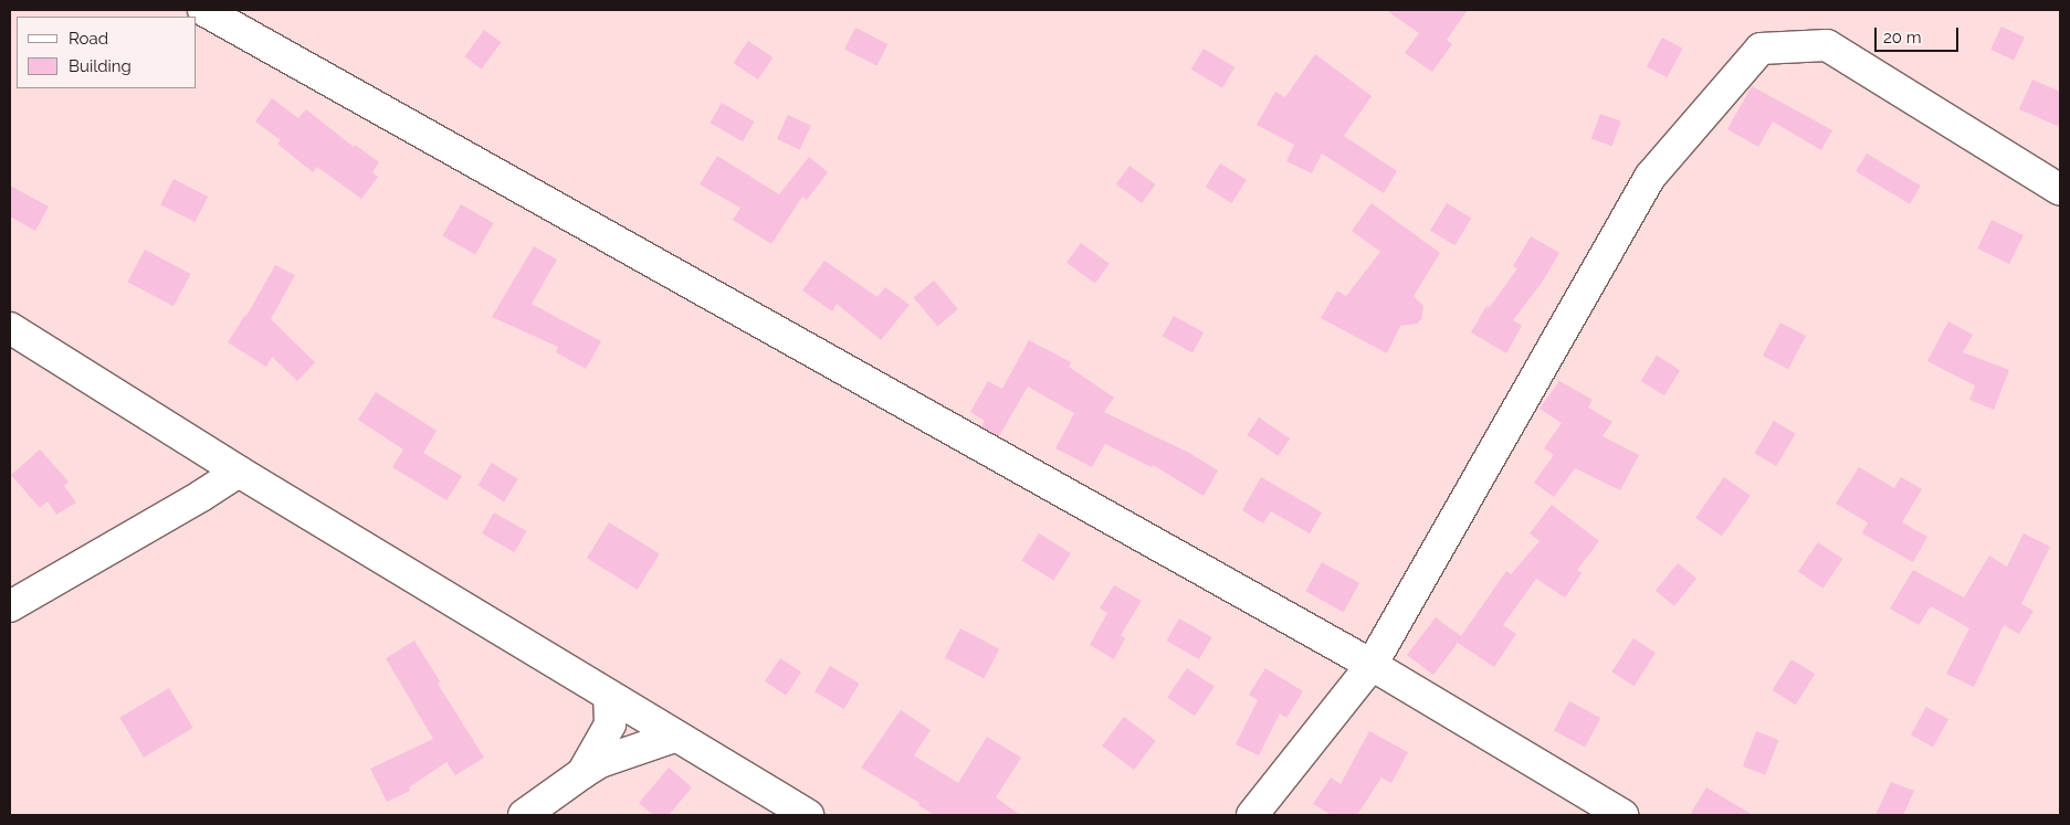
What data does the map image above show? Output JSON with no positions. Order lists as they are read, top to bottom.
{
  "legend": ["Road", "Building"],
  "scale_bar": "20 m"
}
